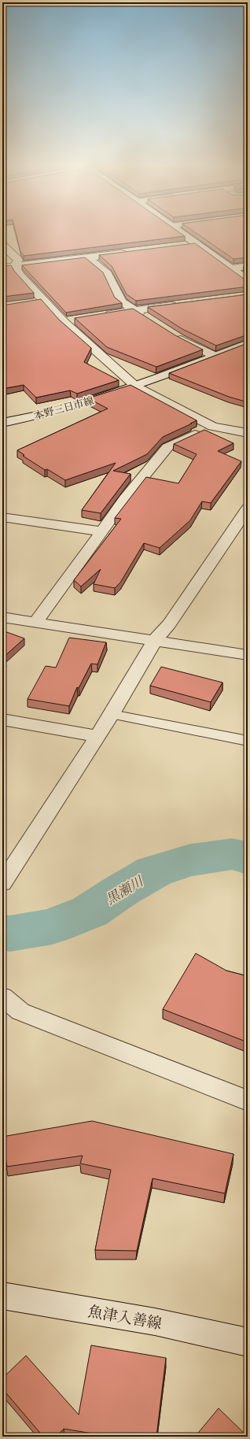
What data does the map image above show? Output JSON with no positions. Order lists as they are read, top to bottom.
{
  "streets": {
    "street": ["本野三日市線", "魚津入善線"]
  },
  "water": ["黒瀬川"]
}
